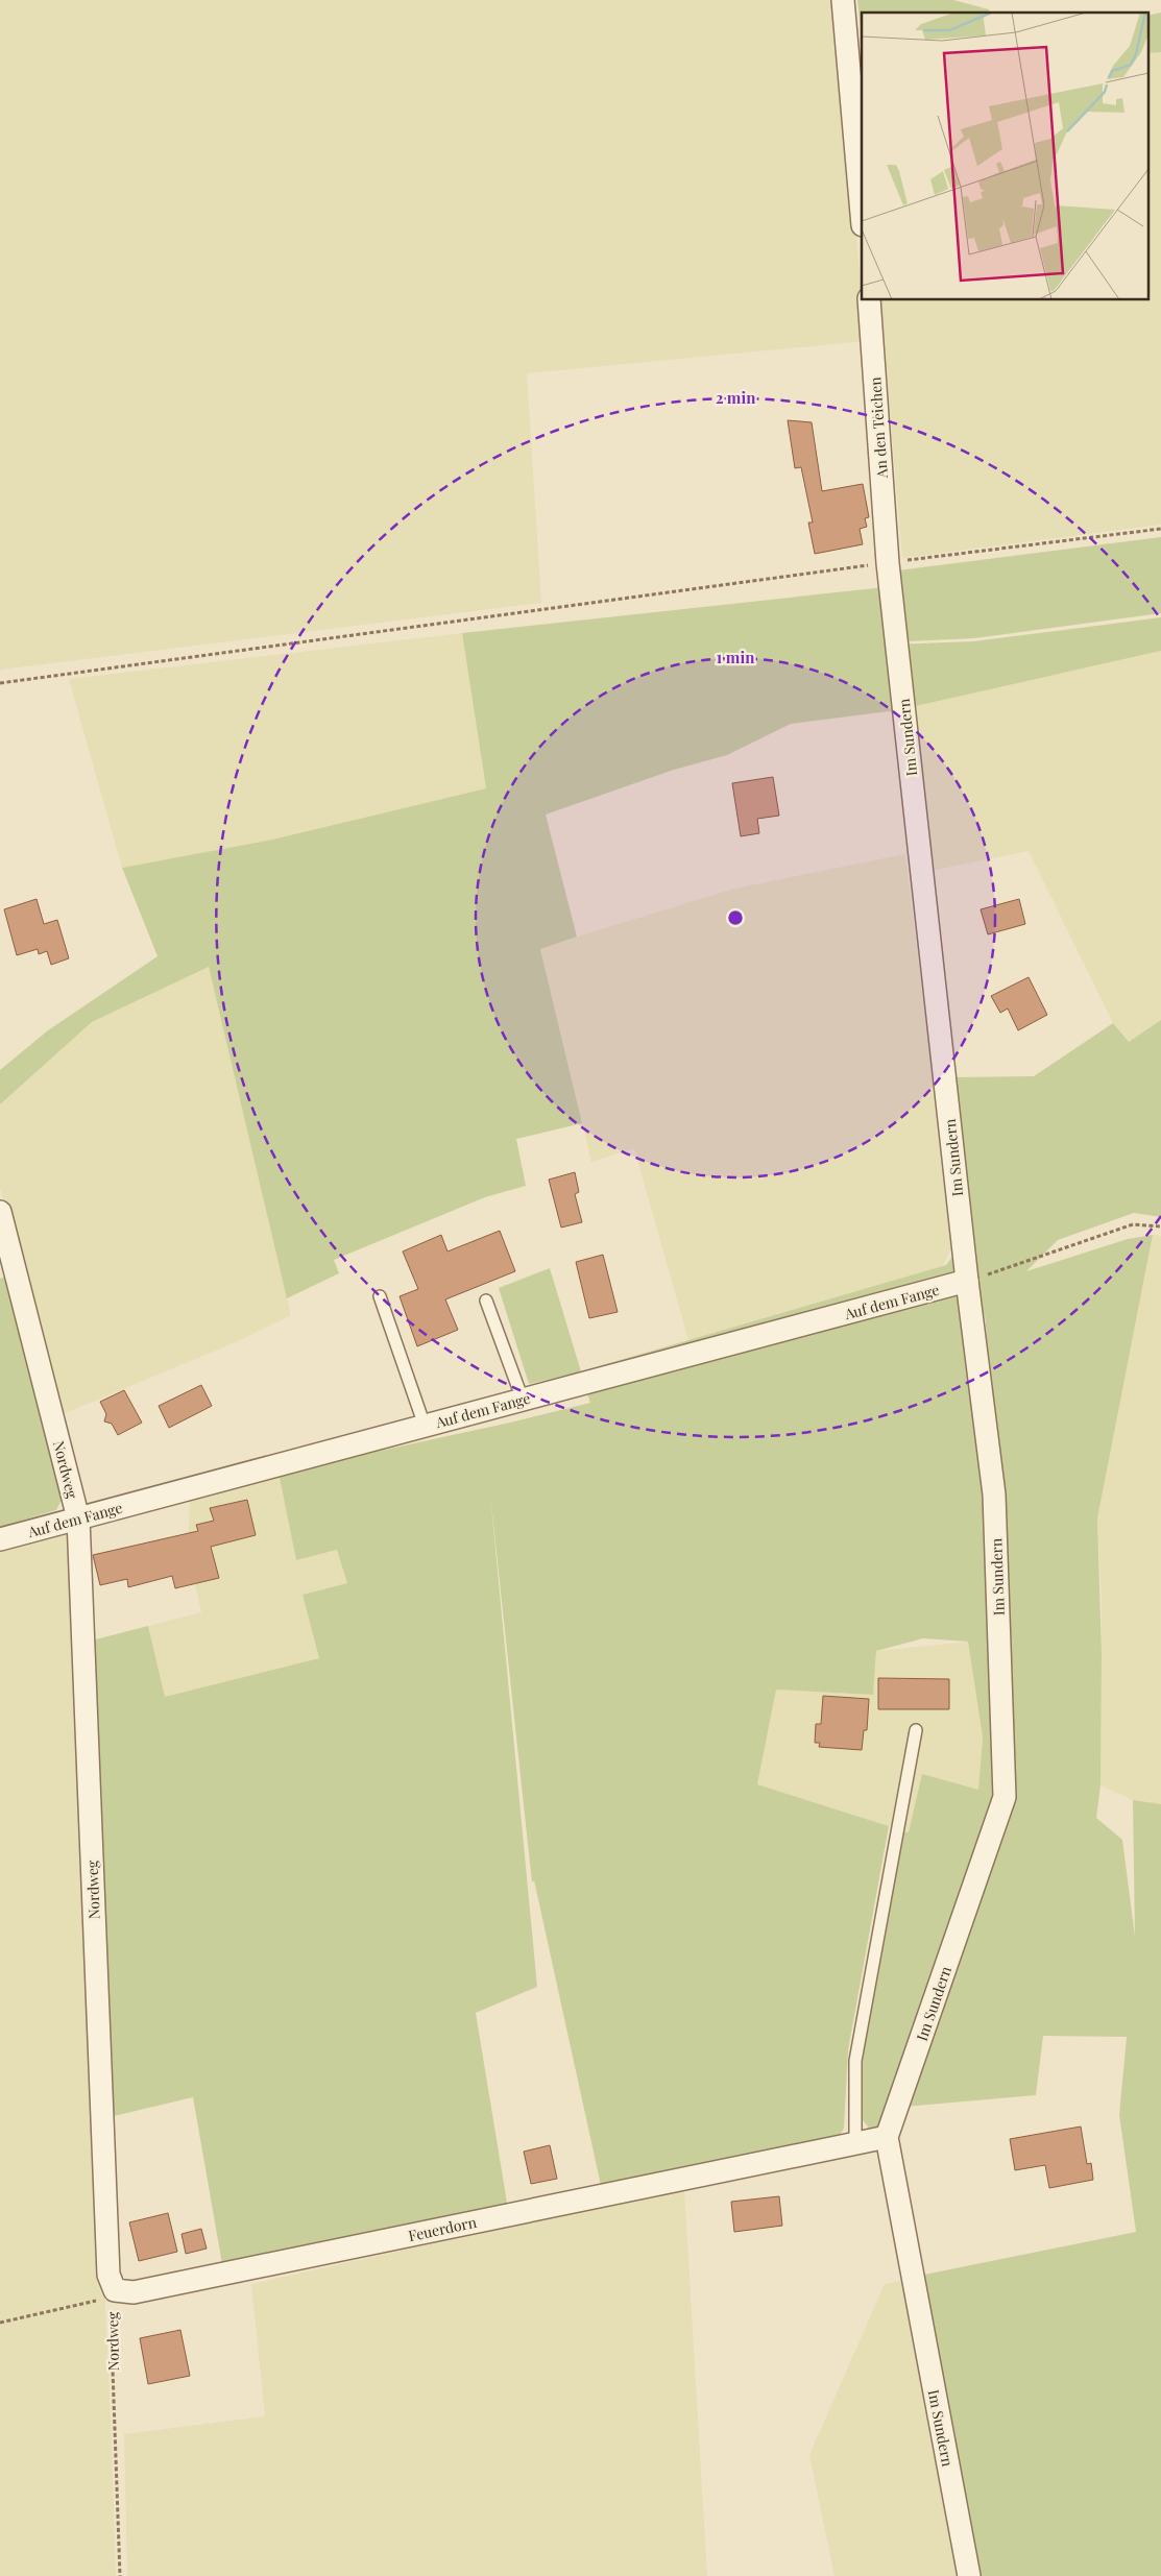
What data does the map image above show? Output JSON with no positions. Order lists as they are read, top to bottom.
{
  "streets": {
    "street": [
      "An den Teichen",
      "Im Sundern",
      "Auf dem Fange",
      "Nordweg",
      "Feuerdorn"
    ]
  },
  "crossings": [
    ["An den Teichen", "Im Sundern"],
    ["Im Sundern", "Auf dem Fange"],
    ["Im Sundern", "Feuerdorn"],
    ["Auf dem Fange", "Nordweg"],
    ["Nordweg", "Feuerdorn"]
  ],
  "rings": ["2 min", "1 min"]
}
